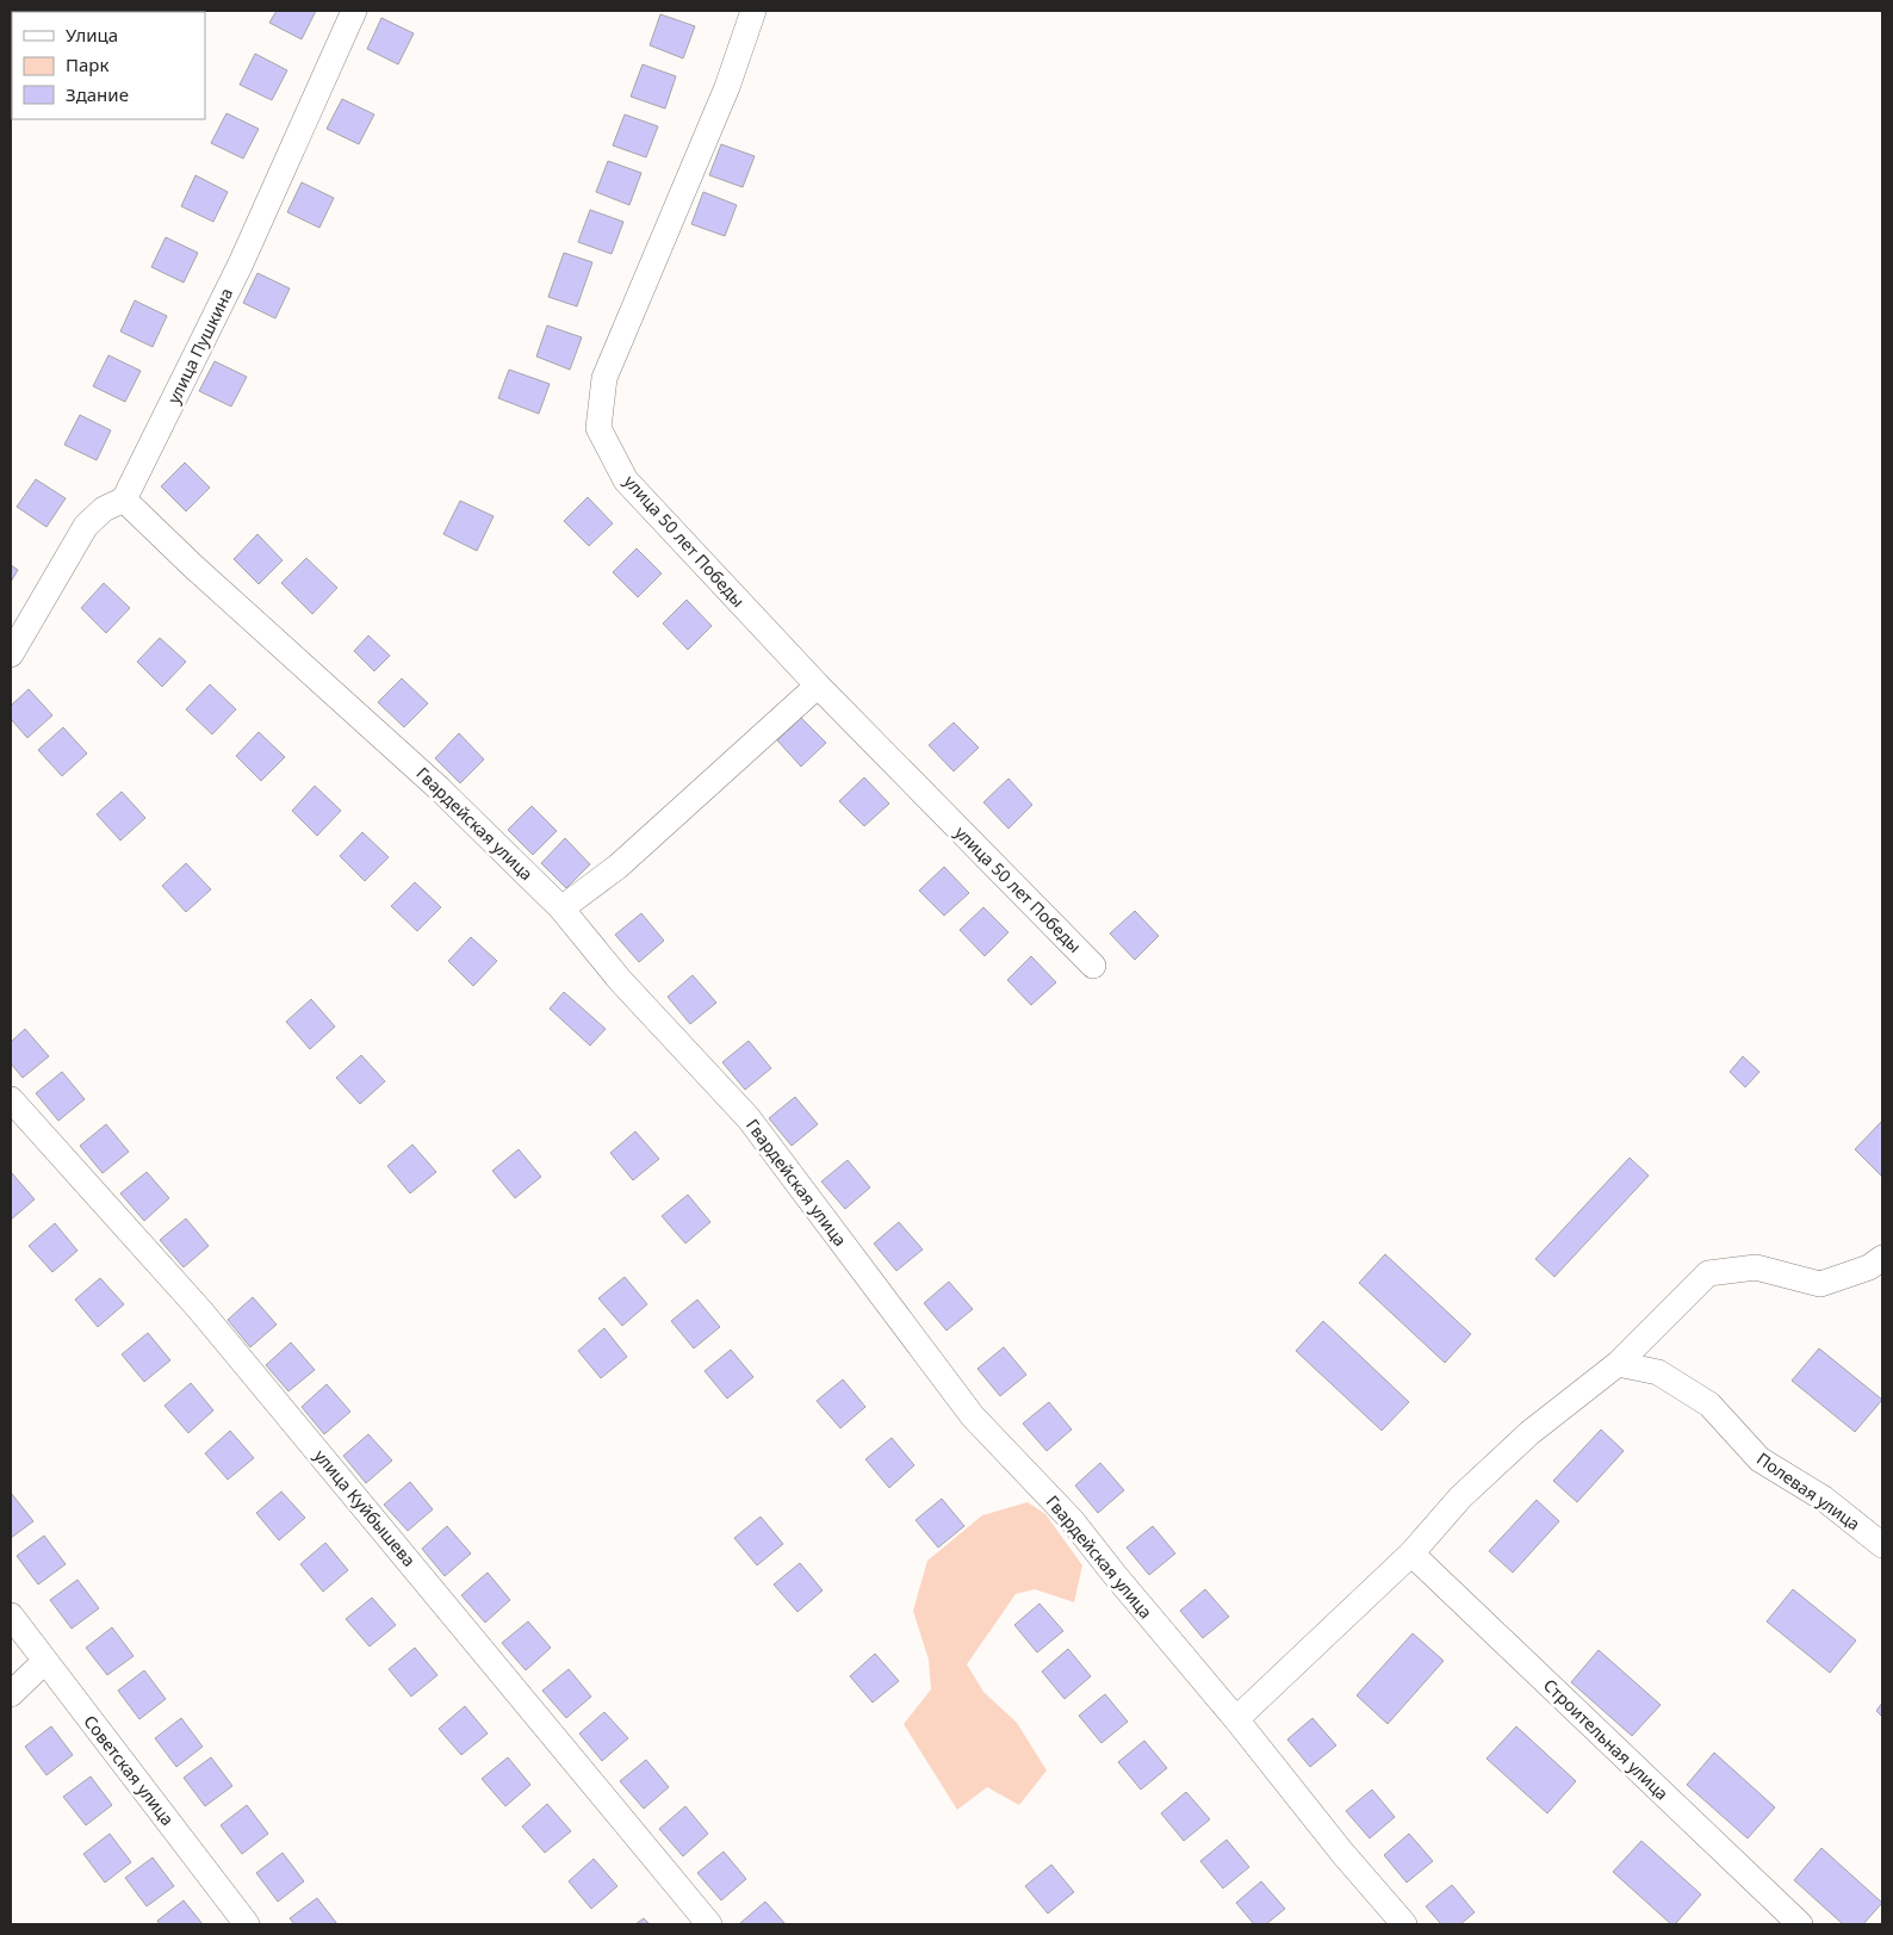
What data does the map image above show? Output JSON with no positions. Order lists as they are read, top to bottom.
{
  "streets": {
    "street": [
      "улица Пушкина",
      "улица 50 лет Победы",
      "Гвардейская улица",
      "Полевая улица",
      "улица Куйбышева",
      "Строительная улица",
      "Советская улица"
    ]
  },
  "crossings": [
    ["улица Пушкина", "Гвардейская улица"]
  ],
  "legend": ["Улица", "Парк", "Здание"]
}
